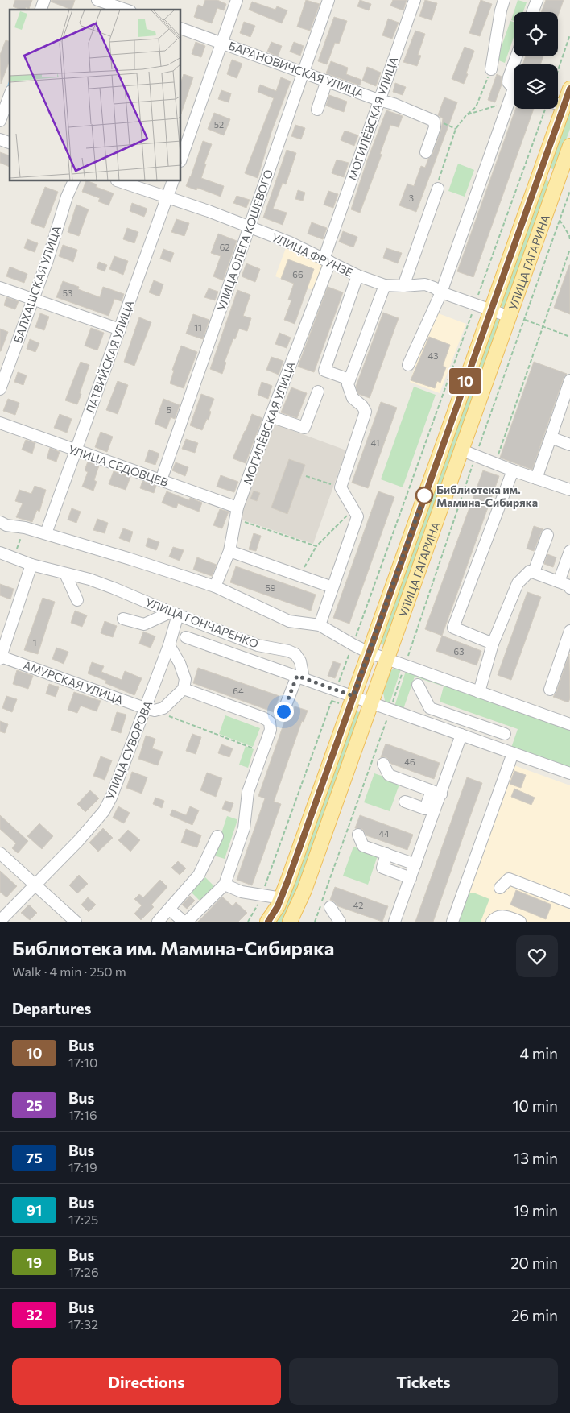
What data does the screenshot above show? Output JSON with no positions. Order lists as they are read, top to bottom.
{
  "streets": {
    "main road": ["УЛИЦА ГАГАРИНА"],
    "street": [
      "БАРАНОВИЧСКАЯ УЛИЦА",
      "МОГИЛЁВСКАЯ УЛИЦА",
      "УЛИЦА ОЛЕГА КОШЕВОГО",
      "УЛИЦА ФРУНЗЕ",
      "БАЛХАШСКАЯ УЛИЦА",
      "ЛАТВИЙСКАЯ УЛИЦА",
      "УЛИЦА СЕДОВЦЕВ",
      "УЛИЦА ГОНЧАРЕНКО",
      "АМУРСКАЯ УЛИЦА",
      "УЛИЦА СУВОРОВА"
    ]
  },
  "crossings": [
    ["БАРАНОВИЧСКАЯ УЛИЦА", "МОГИЛЁВСКАЯ УЛИЦА"],
    ["БАРАНОВИЧСКАЯ УЛИЦА", "УЛИЦА ОЛЕГА КОШЕВОГО"],
    ["МОГИЛЁВСКАЯ УЛИЦА", "УЛИЦА ФРУНЗЕ"],
    ["МОГИЛЁВСКАЯ УЛИЦА", "УЛИЦА СЕДОВЦЕВ"],
    ["УЛИЦА ОЛЕГА КОШЕВОГО", "УЛИЦА ФРУНЗЕ"],
    ["УЛИЦА ОЛЕГА КОШЕВОГО", "УЛИЦА СЕДОВЦЕВ"],
    ["УЛИЦА ФРУНЗЕ", "УЛИЦА ГАГАРИНА"],
    ["УЛИЦА ФРУНЗЕ", "ЛАТВИЙСКАЯ УЛИЦА"],
    ["ЛАТВИЙСКАЯ УЛИЦА", "УЛИЦА СЕДОВЦЕВ"],
    ["УЛИЦА ГОНЧАРЕНКО", "УЛИЦА СУВОРОВА"],
    ["АМУРСКАЯ УЛИЦА", "УЛИЦА СУВОРОВА"]
  ],
  "places": ["Библиотека им. Мамина-Сибиряка"],
  "lines": ["bus line 10"],
  "house_numbers": [
    "52",
    "3",
    "62",
    "66",
    "53",
    "11",
    "43",
    "5",
    "41",
    "59",
    "1",
    "63",
    "64",
    "46",
    "44",
    "42"
  ],
  "page": {
    "on_map": "10",
    "heading": [
      ["Библиотека им. Мамина-Сибиряка", "Walk · 4 min · 250 m"],
      "Departures"
    ],
    "list": [
      {
        "mark": "10",
        "name": "Bus",
        "note": "17:10",
        "value": "4 min"
      },
      {
        "mark": "25",
        "name": "Bus",
        "note": "17:16",
        "value": "10 min"
      },
      {
        "mark": "75",
        "name": "Bus",
        "note": "17:19",
        "value": "13 min"
      },
      {
        "mark": "91",
        "name": "Bus",
        "note": "17:25",
        "value": "19 min"
      },
      {
        "mark": "19",
        "name": "Bus",
        "note": "17:26",
        "value": "20 min"
      },
      {
        "mark": "32",
        "name": "Bus",
        "note": "17:32",
        "value": "26 min"
      }
    ],
    "buttons": ["Directions", "Tickets"]
  }
}
